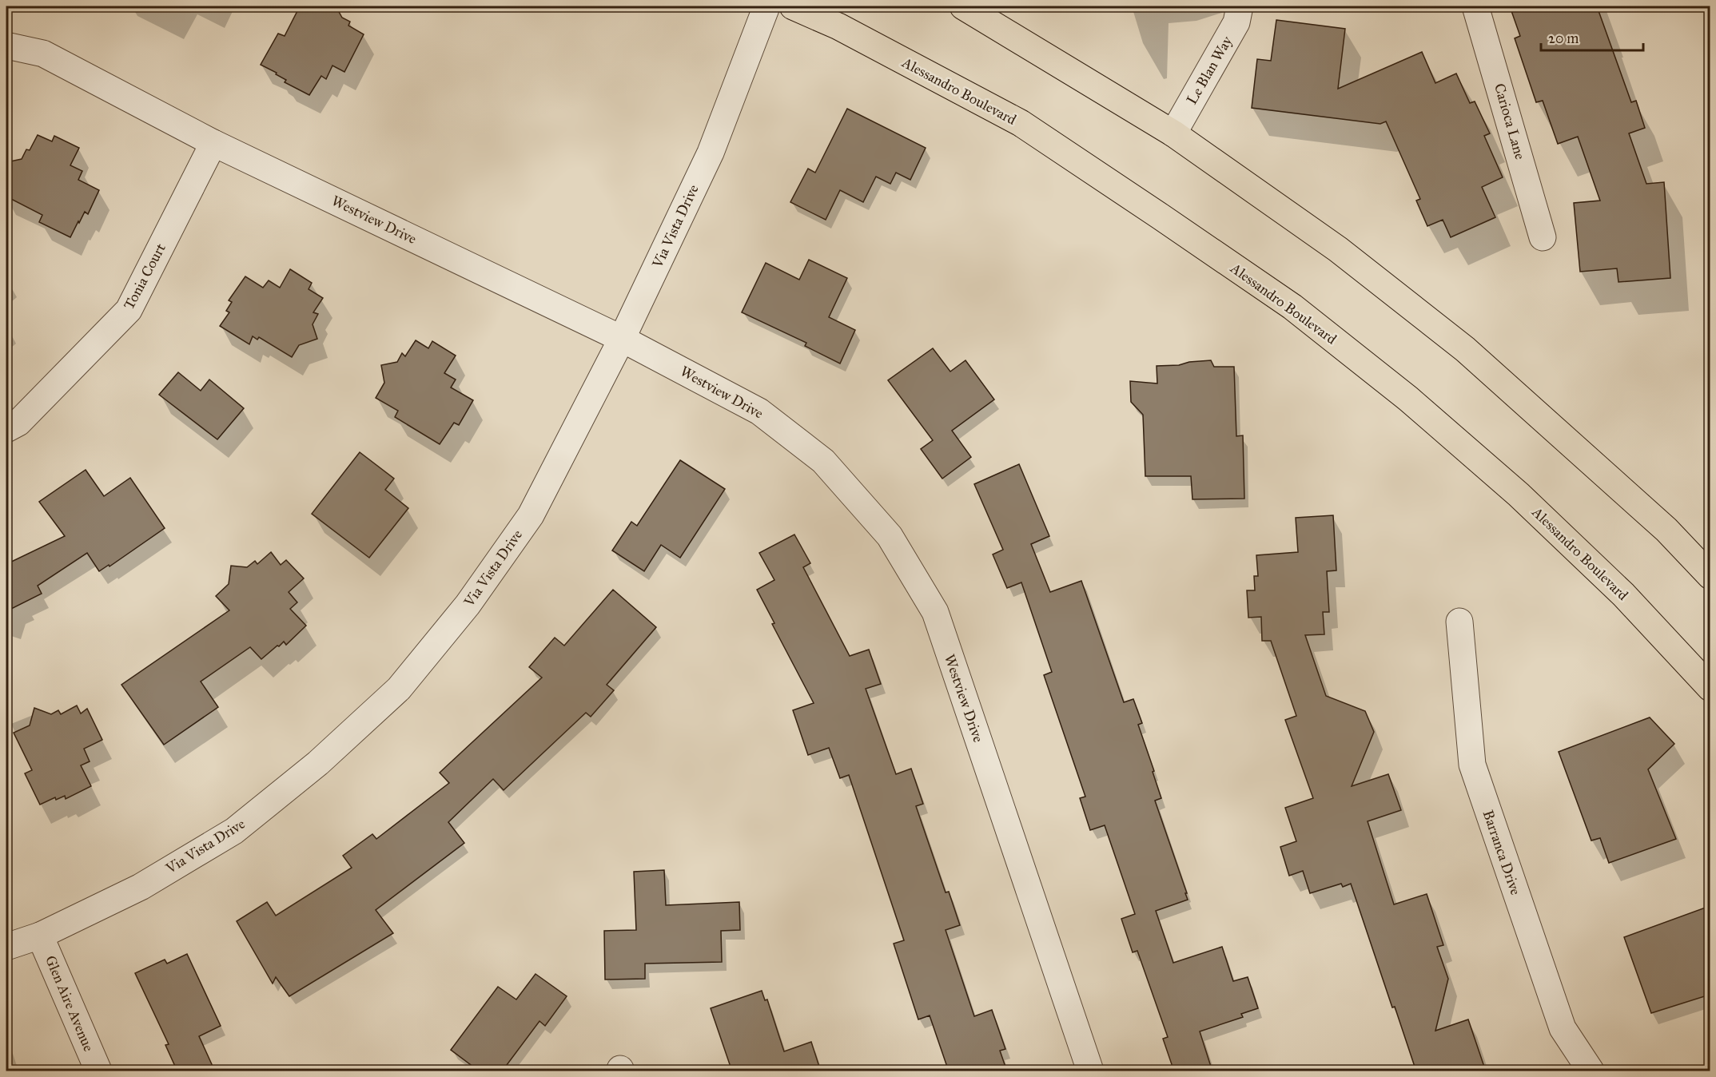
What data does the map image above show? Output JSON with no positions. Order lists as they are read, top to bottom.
{
  "streets": {
    "main road": ["Alessandro Boulevard"],
    "street": [
      "Le Blan Way",
      "Carioca Lane",
      "Westview Drive",
      "Via Vista Drive",
      "Tonia Court",
      "Barranca Drive",
      "Glen Aire Avenue"
    ]
  },
  "crossings": [
    ["Westview Drive", "Via Vista Drive"],
    ["Westview Drive", "Tonia Court"],
    ["Via Vista Drive", "Glen Aire Avenue"]
  ],
  "scale_bar": "20 m"
}
